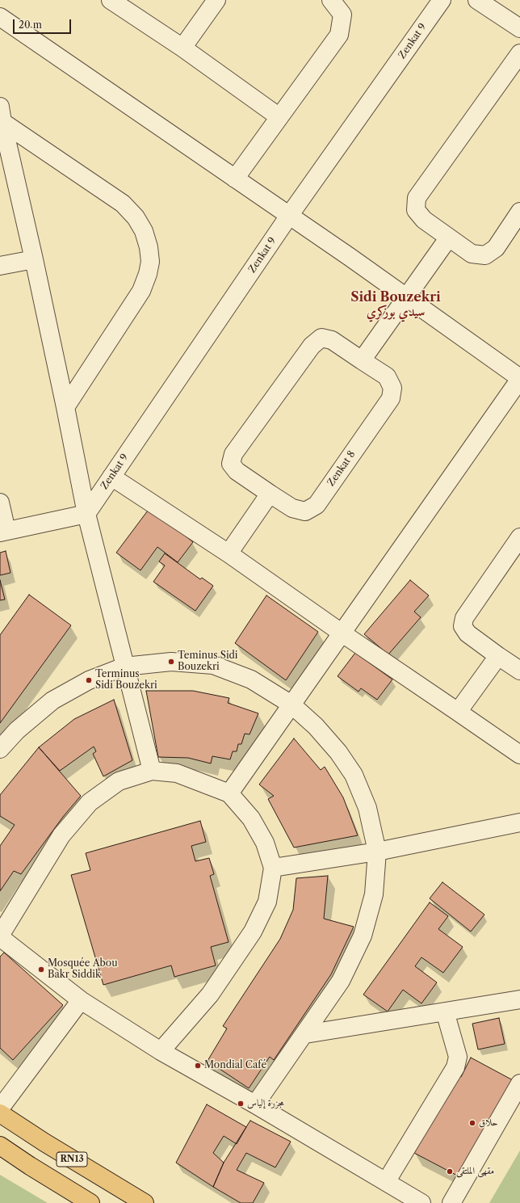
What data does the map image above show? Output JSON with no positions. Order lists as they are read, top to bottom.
{
  "streets": {
    "main road": ["RN13"],
    "street": ["Zenkat 9", "Zenkat 8"]
  },
  "districts": ["Sidi Bouzekri سيدي بوزكري"],
  "places": [
    "Teminus Sidi Bouzekri",
    "Terminus Sidi Bouzekri",
    "Mosquée Abou Bakr Siddik",
    "Mondial Café",
    "مجزرة إلياس",
    "حلاق",
    "مقهى الملتقى"
  ],
  "scale_bar": "20 m"
}
